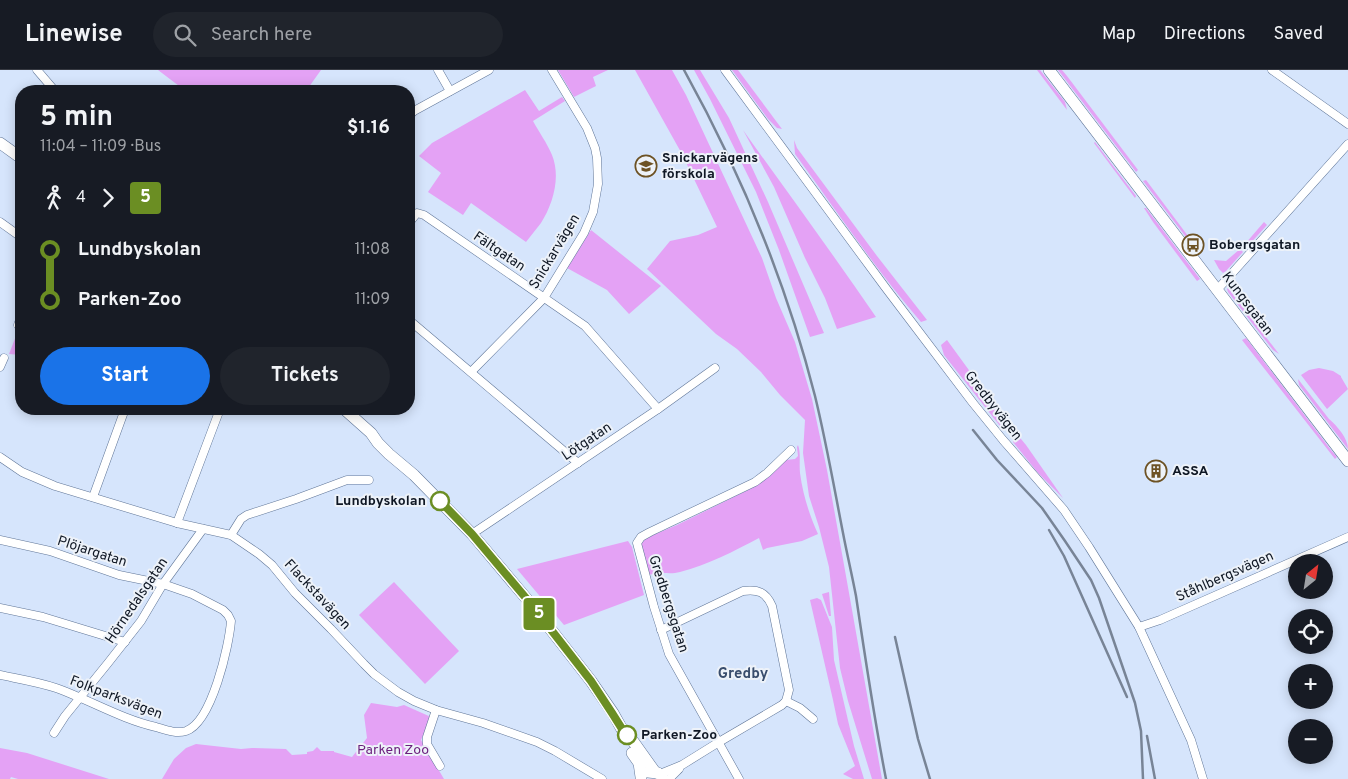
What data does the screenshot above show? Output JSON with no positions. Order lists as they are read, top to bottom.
{
  "streets": {
    "street": [
      "Fältgatan",
      "Snickarvägen",
      "Kungsgatan",
      "Gredbyvägen",
      "Lötgatan",
      "Plöjargatan",
      "Ståhlbergsvägen",
      "Flackstavägen",
      "Hörnedalsgatan",
      "Gredbergsgatan",
      "Folkparksvägen"
    ]
  },
  "crossings": [
    ["Fältgatan", "Snickarvägen"],
    ["Fältgatan", "Lötgatan"],
    ["Gredbyvägen", "Ståhlbergsvägen"],
    ["Plöjargatan", "Hörnedalsgatan"],
    ["Plöjargatan", "Folkparksvägen"],
    ["Flackstavägen", "Hörnedalsgatan"],
    ["Hörnedalsgatan", "Folkparksvägen"]
  ],
  "districts": ["Gredby"],
  "parks": ["Parken Zoo"],
  "places": {
    "school or university": ["Snickarvägens förskola"],
    "bus stop": ["Bobergsgatan"],
    "building": ["ASSA"],
    "other": ["Lundbyskolan", "Parken-Zoo"]
  },
  "lines": ["bus line 5"],
  "north": "top right",
  "page": {
    "header": "Linewise",
    "search": "Search here",
    "nav": ["Map", "Directions", "Saved"],
    "on_map": "5",
    "heading": ["5 min", "11:04 – 11:09 · Bus", "$1.16"],
    "legs": ["4", "5"],
    "list": [
      {
        "name": "Lundbyskolan",
        "value": "11:08"
      },
      {
        "name": "Parken-Zoo",
        "value": "11:09"
      }
    ],
    "buttons": ["Start", "Tickets"],
    "map_buttons": ["+", "−"]
  }
}
